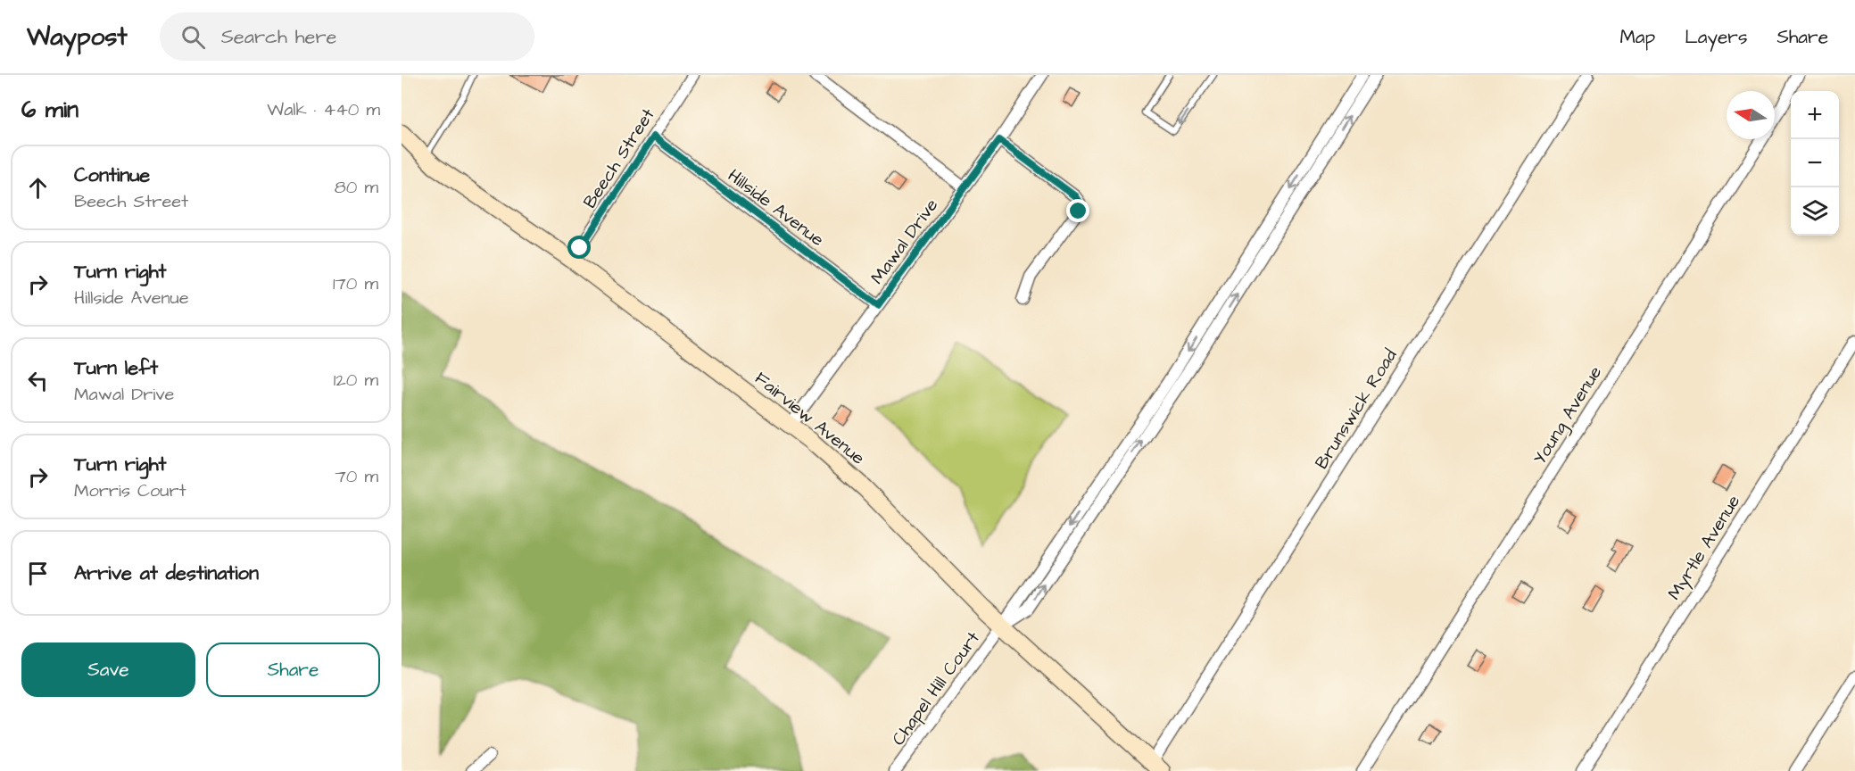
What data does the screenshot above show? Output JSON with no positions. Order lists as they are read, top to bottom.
{
  "streets": {
    "main road": ["Fairview Avenue"],
    "street": [
      "Beech Street",
      "Hillside Avenue",
      "Mawal Drive",
      "Brunswick Road",
      "Young Avenue",
      "Myrtle Avenue",
      "Chapel Hill Court"
    ]
  },
  "crossings": [
    ["Beech Street", "Hillside Avenue"],
    ["Beech Street", "Fairview Avenue"],
    ["Hillside Avenue", "Mawal Drive"],
    ["Mawal Drive", "Fairview Avenue"],
    ["Brunswick Road", "Fairview Avenue"],
    ["Fairview Avenue", "Chapel Hill Court"]
  ],
  "north": "left",
  "page": {
    "header": "Waypost",
    "search": "Search here",
    "nav": ["Map", "Layers", "Share"],
    "heading": ["6 min", "Walk · 440 m"],
    "map_buttons": ["+", "−"],
    "list": [
      ["Continue", "Beech Street", "80 m"],
      ["Turn right", "Hillside Avenue", "170 m"],
      ["Turn left", "Mawal Drive", "120 m"],
      ["Turn right", "Morris Court", "70 m"],
      "Arrive at destination"
    ],
    "buttons": ["Save", "Share"]
  }
}
